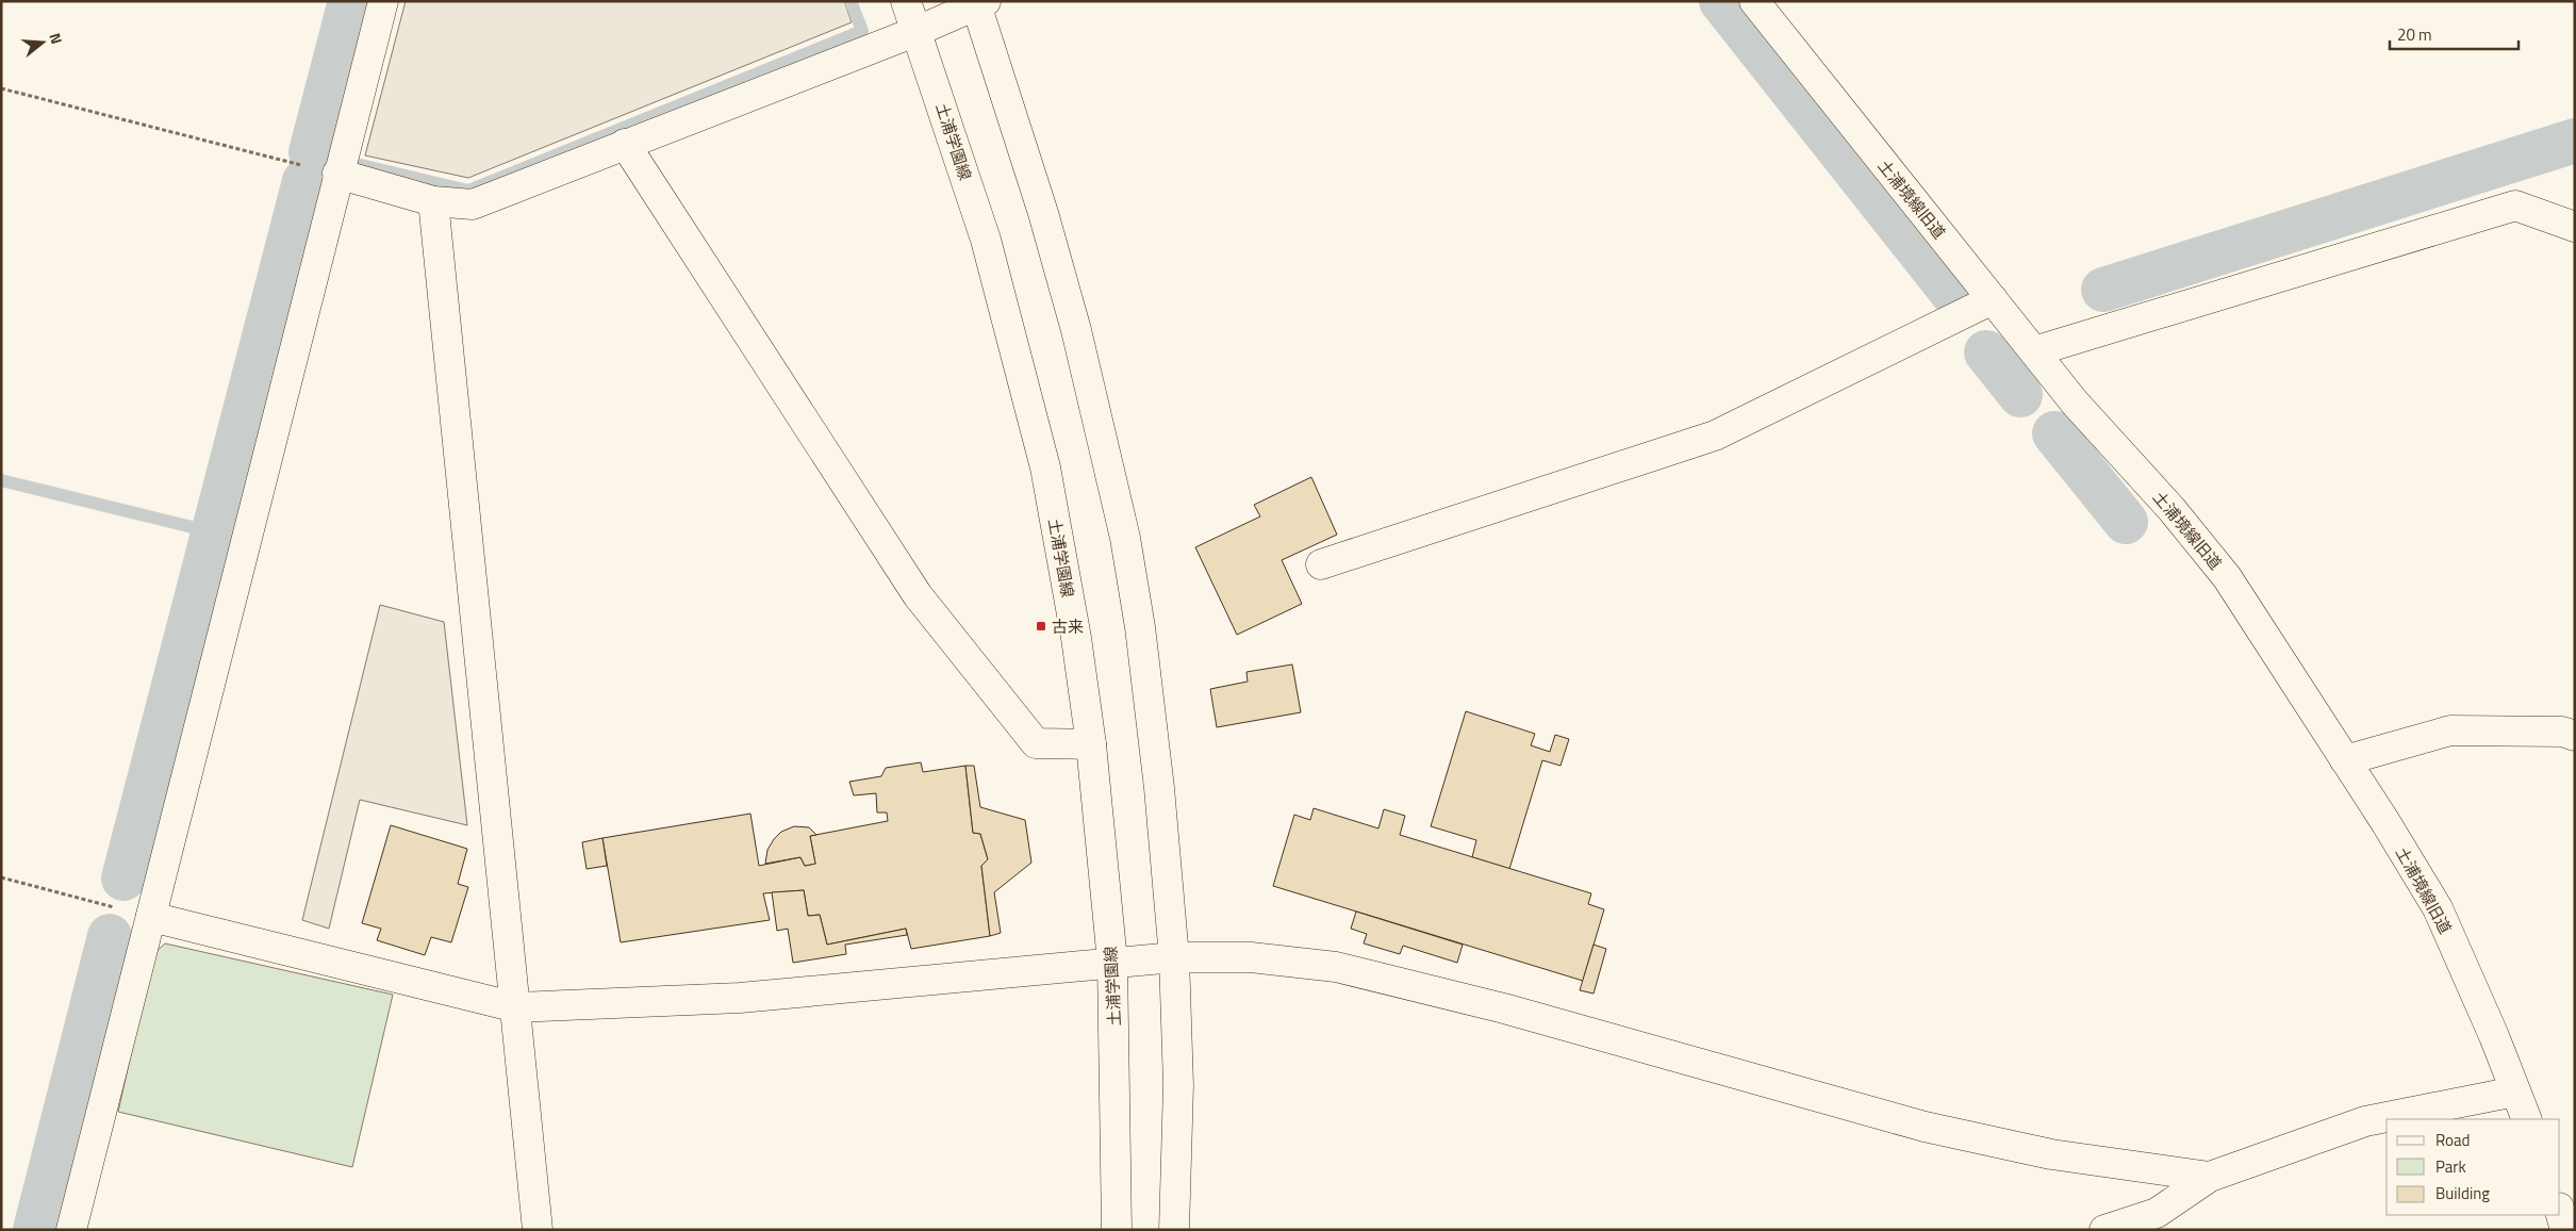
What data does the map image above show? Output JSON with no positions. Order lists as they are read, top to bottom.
{
  "streets": {
    "street": ["土浦学園線", "土浦境線旧道"]
  },
  "places": {
    "transit": ["古来"]
  },
  "legend": ["Road", "Park", "Building"],
  "scale_bar": "20 m",
  "north": "right"
}
